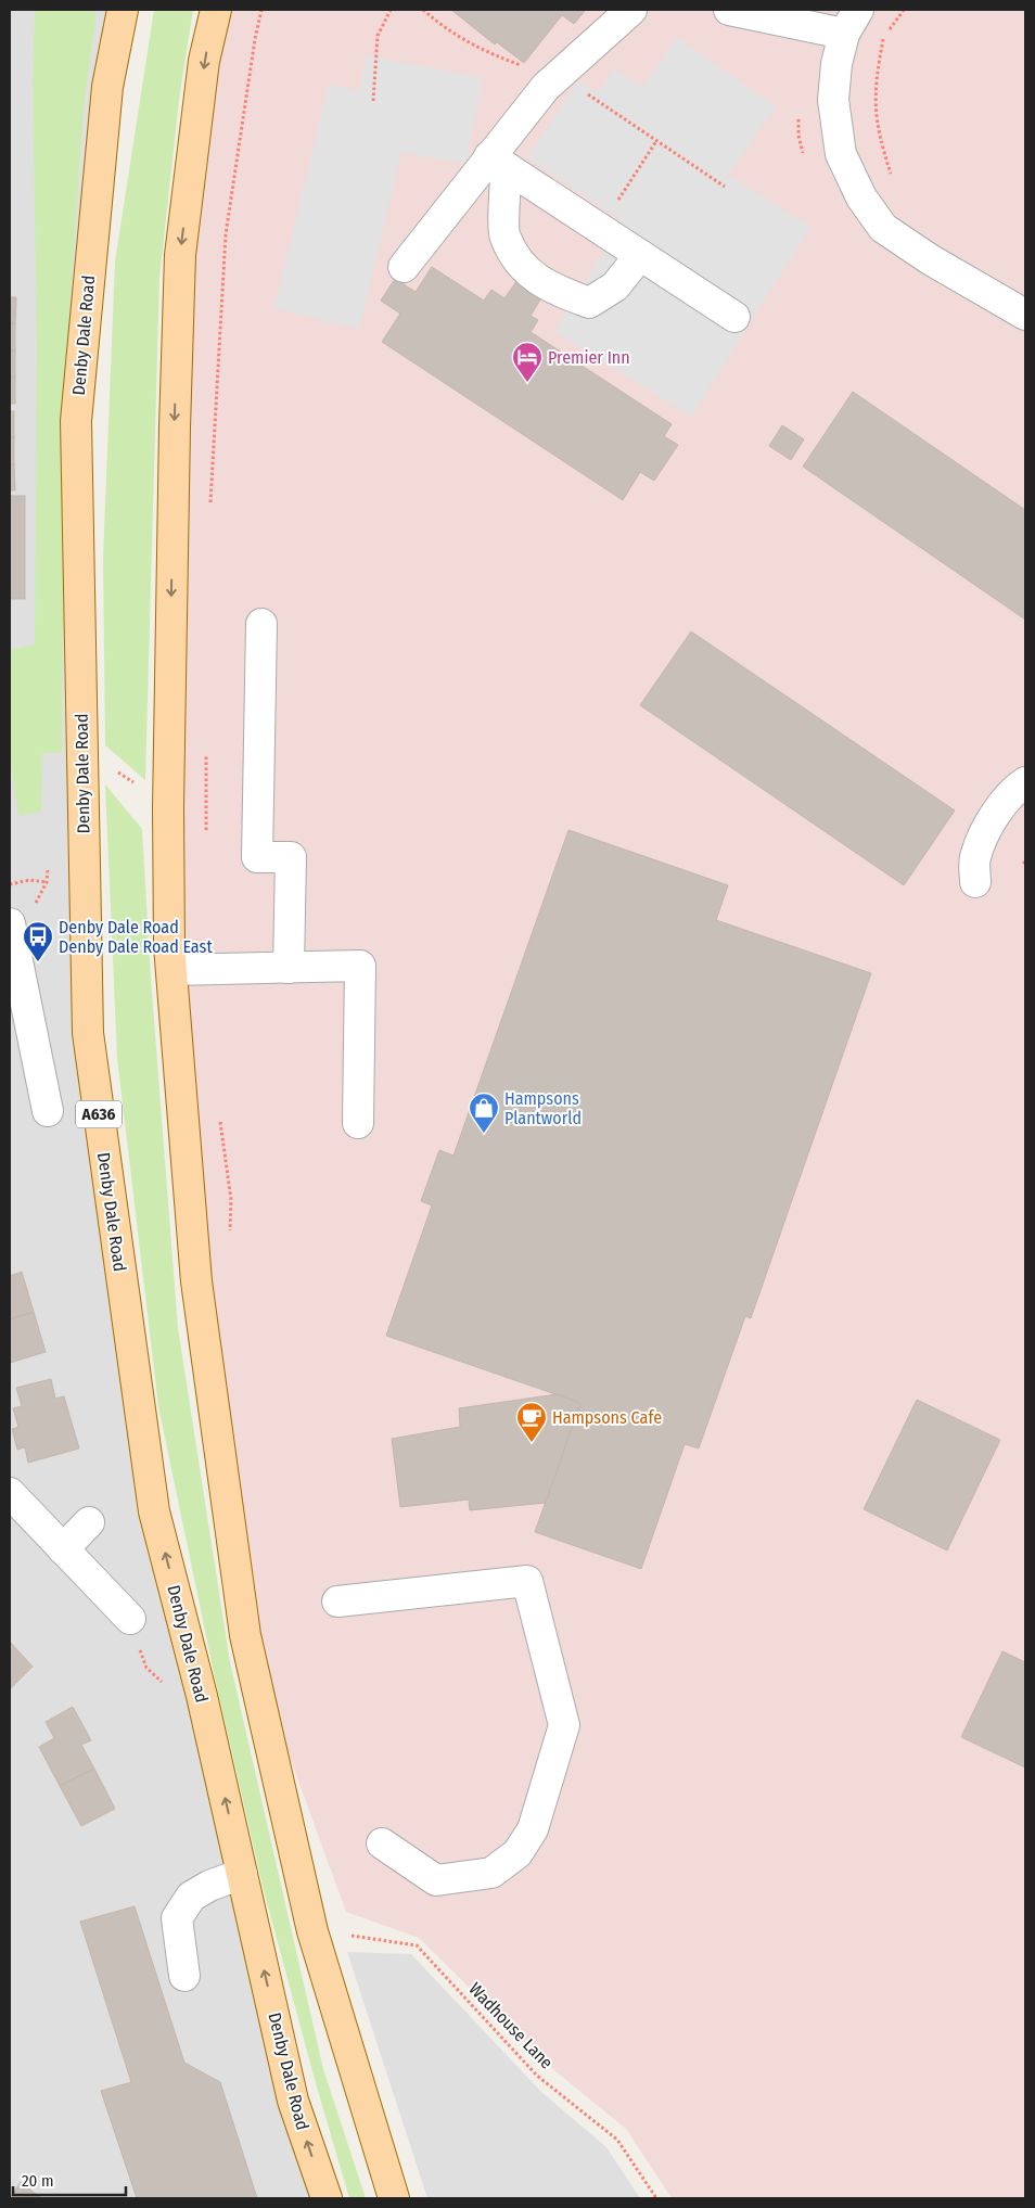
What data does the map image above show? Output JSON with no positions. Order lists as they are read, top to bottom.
{
  "streets": {
    "main road": ["Denby Dale Road", "A636"],
    "path": ["Wadhouse Lane"]
  },
  "places": {
    "hotel": ["Premier Inn"],
    "bus stop": ["Denby Dale Road Denby Dale Road East"],
    "shop": ["Hampsons Plantworld"],
    "cafe": ["Hampsons Cafe"]
  },
  "scale_bar": "20 m"
}
